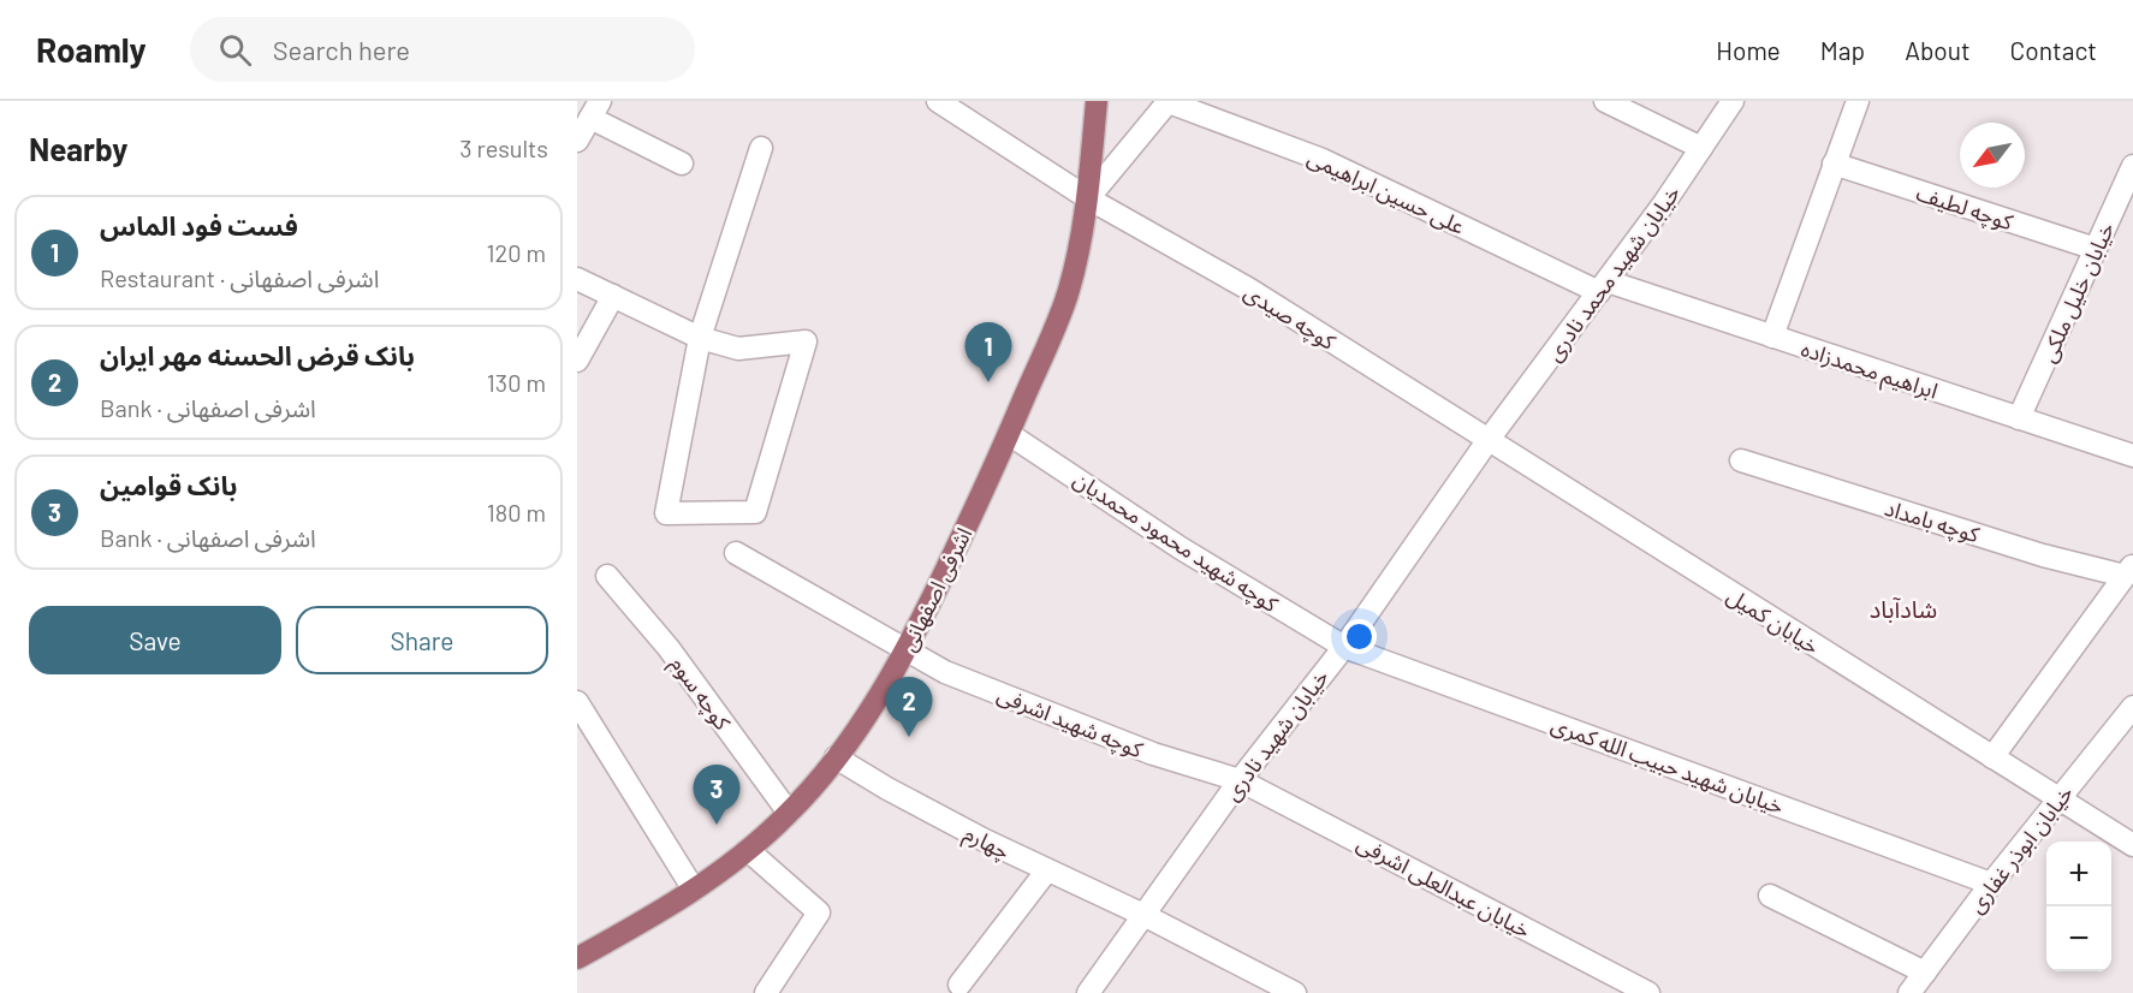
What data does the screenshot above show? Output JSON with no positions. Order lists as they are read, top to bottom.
{
  "streets": {
    "main road": ["اشرفی اصفهانی"],
    "street": [
      "علی حسین ابراهیمی",
      "کوچه لطیف",
      "خیابان شهید محمد نادری",
      "خیابان خلیل ملکی",
      "کوچه صیدی",
      "ابراهیم محمدزاده",
      "کوچه بامداد",
      "کوچه شهید محمود محمدیان",
      "خیابان کمیل",
      "کوچه سوم",
      "کوچه شهید اشرفی",
      "خیابان شهید نادری",
      "خیابان شهید حبیب الله کمری",
      "چهارم",
      "خیابان ابوذر غفاری",
      "خیابان عبدالعلی اشرفی"
    ]
  },
  "crossings": [
    ["علی حسین ابراهیمی", "خیابان شهید محمد نادری"],
    ["علی حسین ابراهیمی", "ابراهیم محمدزاده"],
    ["کوچه لطیف", "خیابان خلیل ملکی"],
    ["خیابان شهید محمد نادری", "کوچه صیدی"],
    ["خیابان شهید محمد نادری", "ابراهیم محمدزاده"],
    ["خیابان شهید محمد نادری", "خیابان کمیل"],
    ["خیابان شهید محمد نادری", "خیابان شهید نادری"],
    ["خیابان خلیل ملکی", "ابراهیم محمدزاده"],
    ["کوچه صیدی", "اشرفی اصفهانی"],
    ["کوچه صیدی", "خیابان کمیل"],
    ["کوچه صیدی", "خیابان شهید نادری"],
    ["کوچه شهید محمود محمدیان", "اشرفی اصفهانی"],
    ["کوچه شهید محمود محمدیان", "خیابان شهید نادری"],
    ["کوچه شهید محمود محمدیان", "خیابان شهید حبیب الله کمری"],
    ["اشرفی اصفهانی", "کوچه سوم"],
    ["اشرفی اصفهانی", "کوچه شهید اشرفی"],
    ["اشرفی اصفهانی", "چهارم"],
    ["خیابان کمیل", "خیابان شهید نادری"],
    ["خیابان کمیل", "خیابان ابوذر غفاری"],
    ["کوچه شهید اشرفی", "خیابان شهید نادری"],
    ["کوچه شهید اشرفی", "خیابان عبدالعلی اشرفی"],
    ["خیابان شهید نادری", "خیابان شهید حبیب الله کمری"],
    ["خیابان شهید نادری", "چهارم"],
    ["خیابان شهید نادری", "خیابان عبدالعلی اشرفی"],
    ["خیابان شهید حبیب الله کمری", "خیابان ابوذر غفاری"]
  ],
  "districts": ["شادآباد"],
  "north": "bottom left",
  "page": {
    "header": "Roamly",
    "search": "Search here",
    "nav": [
      "Home",
      "Map",
      "About",
      "Contact"
    ],
    "heading": ["Nearby", "3 results"],
    "list": [
      {
        "mark": "1",
        "name": "فست فود الماس",
        "note": "Restaurant · اشرفی اصفهانی",
        "value": "120 m"
      },
      {
        "mark": "2",
        "name": "بانک قرض الحسنه مهر ایران",
        "note": "Bank · اشرفی اصفهانی",
        "value": "130 m"
      },
      {
        "mark": "3",
        "name": "بانک قوامین",
        "note": "Bank · اشرفی اصفهانی",
        "value": "180 m"
      }
    ],
    "pins": ["1", "2", "3"],
    "buttons": ["Save", "Share"],
    "map_buttons": ["+", "−"]
  }
}
